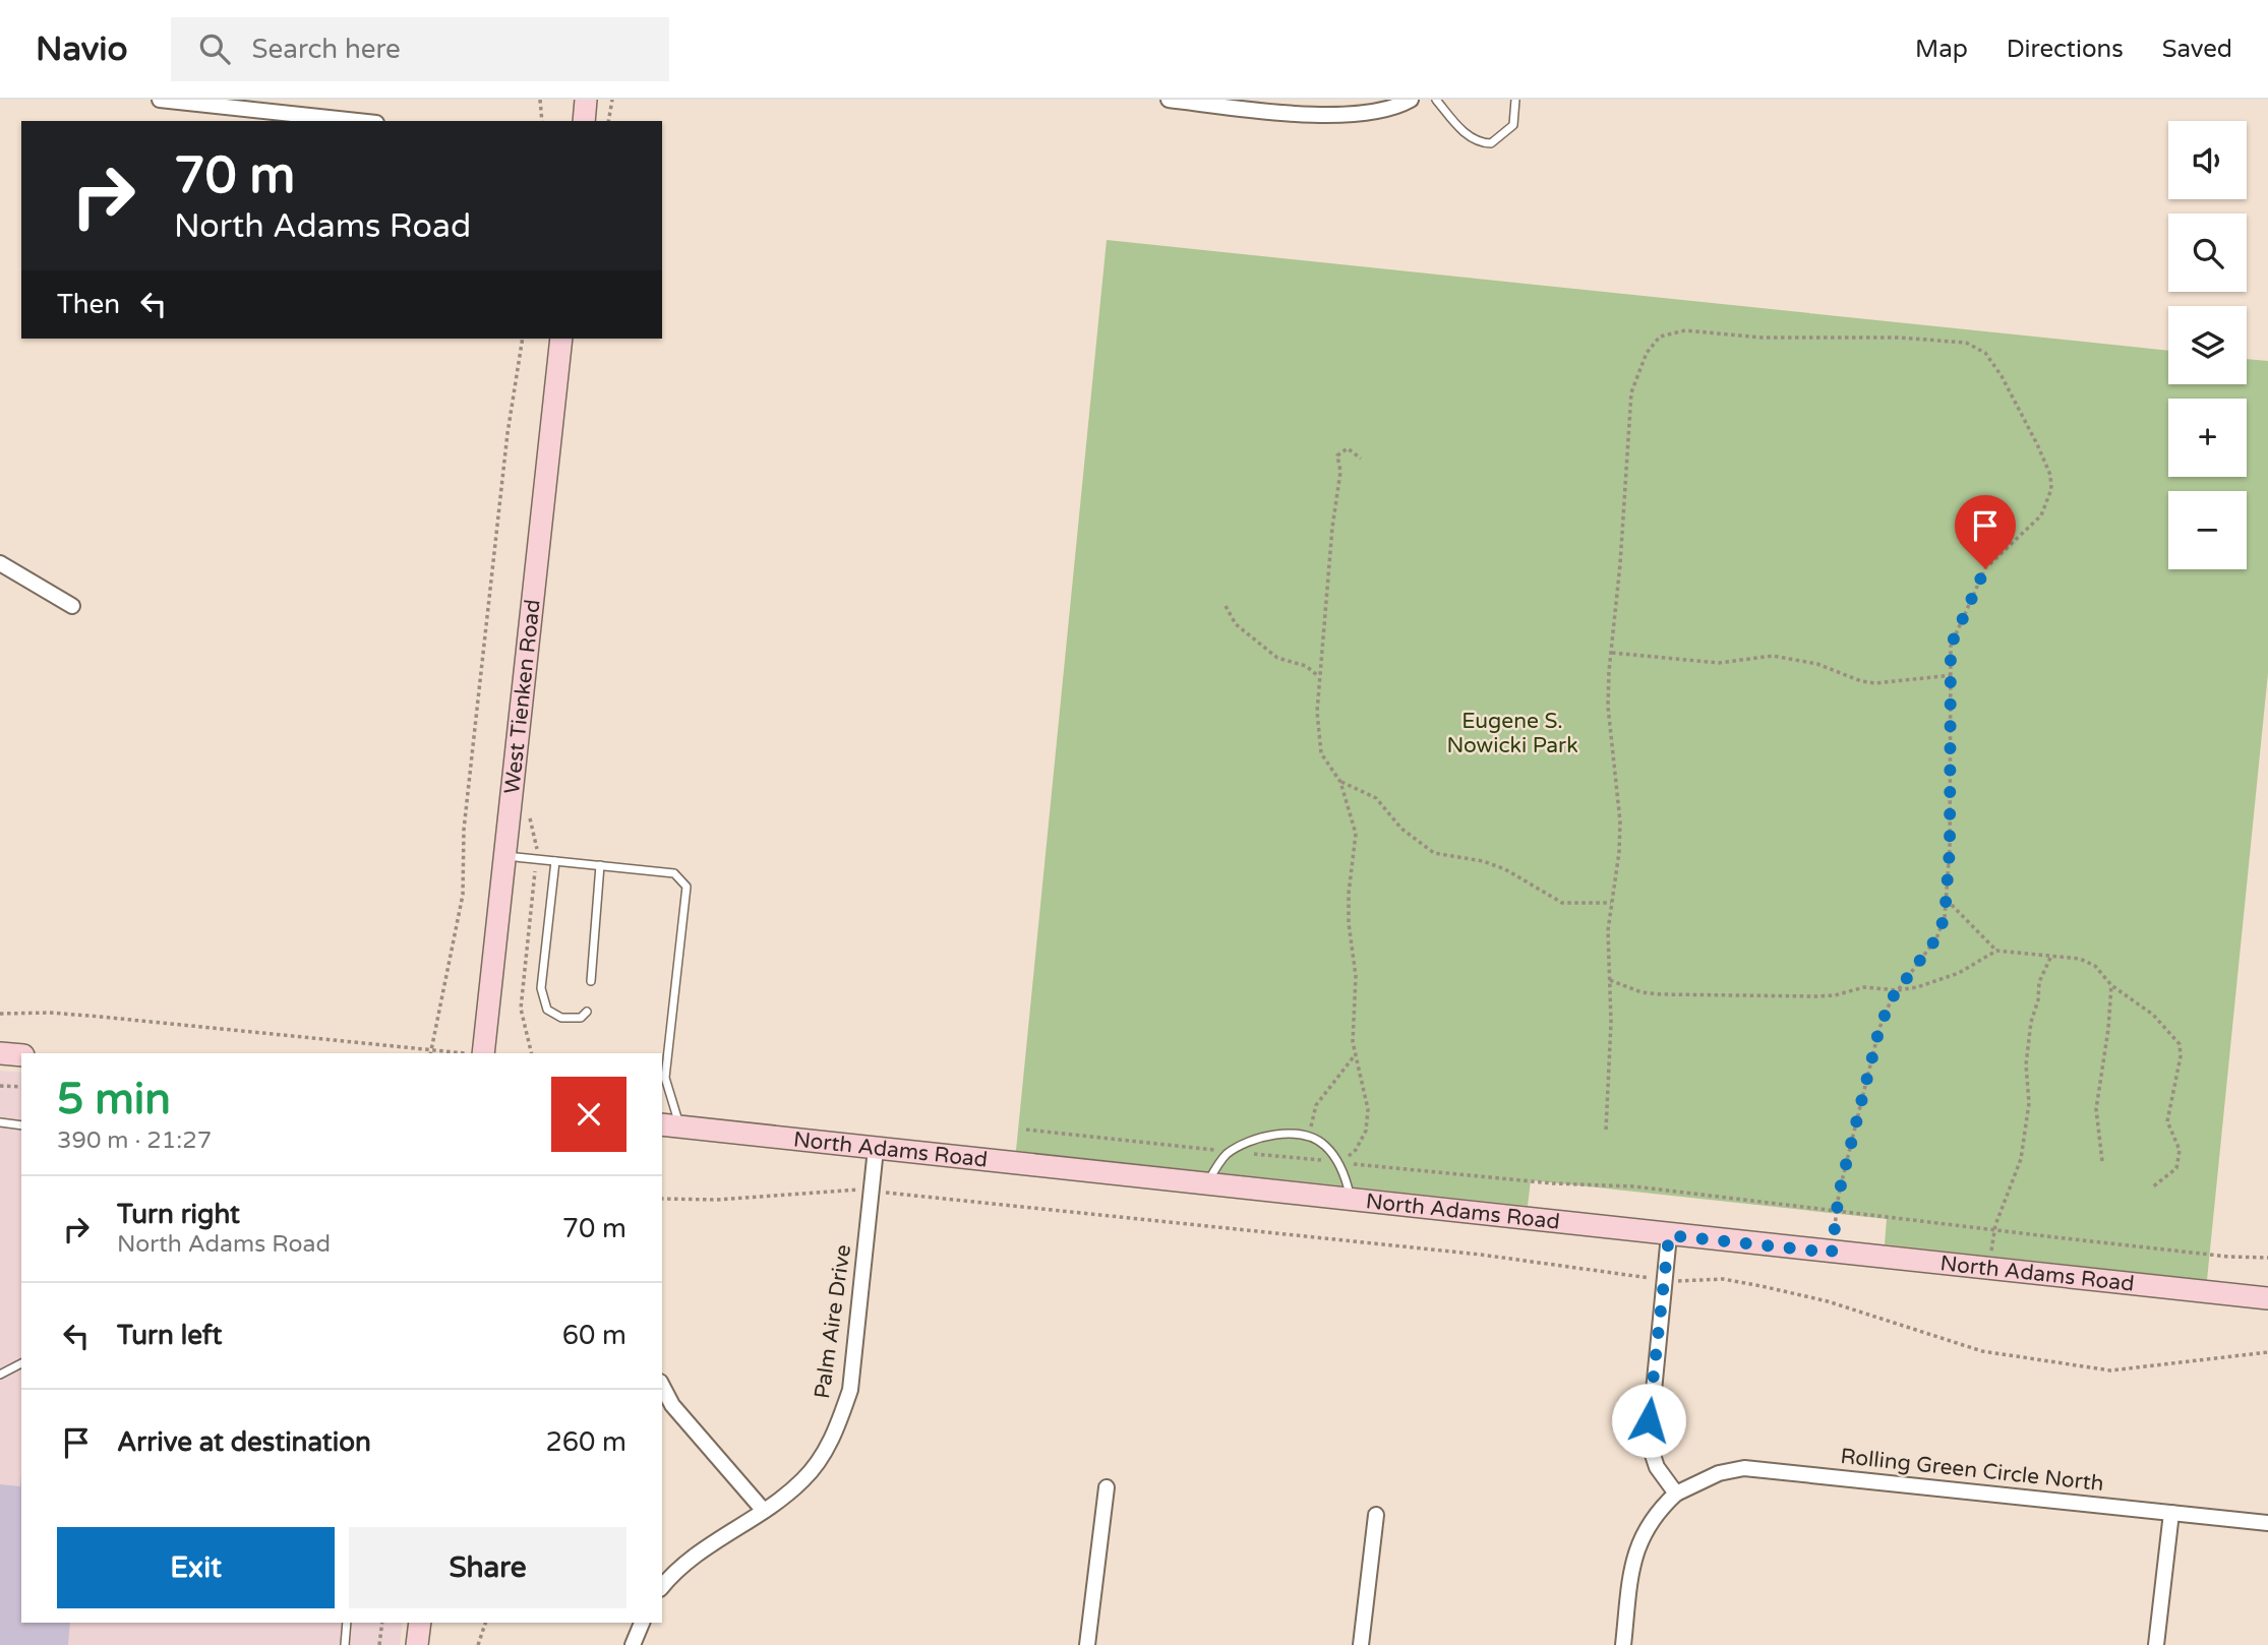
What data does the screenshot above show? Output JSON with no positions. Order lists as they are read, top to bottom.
{
  "streets": {
    "street": [
      "West Tienken Road",
      "North Adams Road",
      "Palm Aire Drive",
      "Rolling Green Circle North"
    ]
  },
  "crossings": [
    ["North Adams Road", "Palm Aire Drive"]
  ],
  "parks": ["Eugene S. Nowicki Park"],
  "page": {
    "header": "Navio",
    "search": "Search here",
    "nav": ["Map", "Directions", "Saved"],
    "map_buttons": ["+", "−"],
    "turn": ["70 m", "North Adams Road"],
    "then": "Then",
    "heading": ["5 min", "390 m · 21:27"],
    "list": [
      {
        "name": "Turn right",
        "note": "North Adams Road",
        "value": "70 m"
      },
      {
        "name": "Turn left",
        "value": "60 m"
      },
      {
        "name": "Arrive at destination",
        "value": "260 m"
      }
    ],
    "buttons": ["Exit", "Share"]
  }
}
